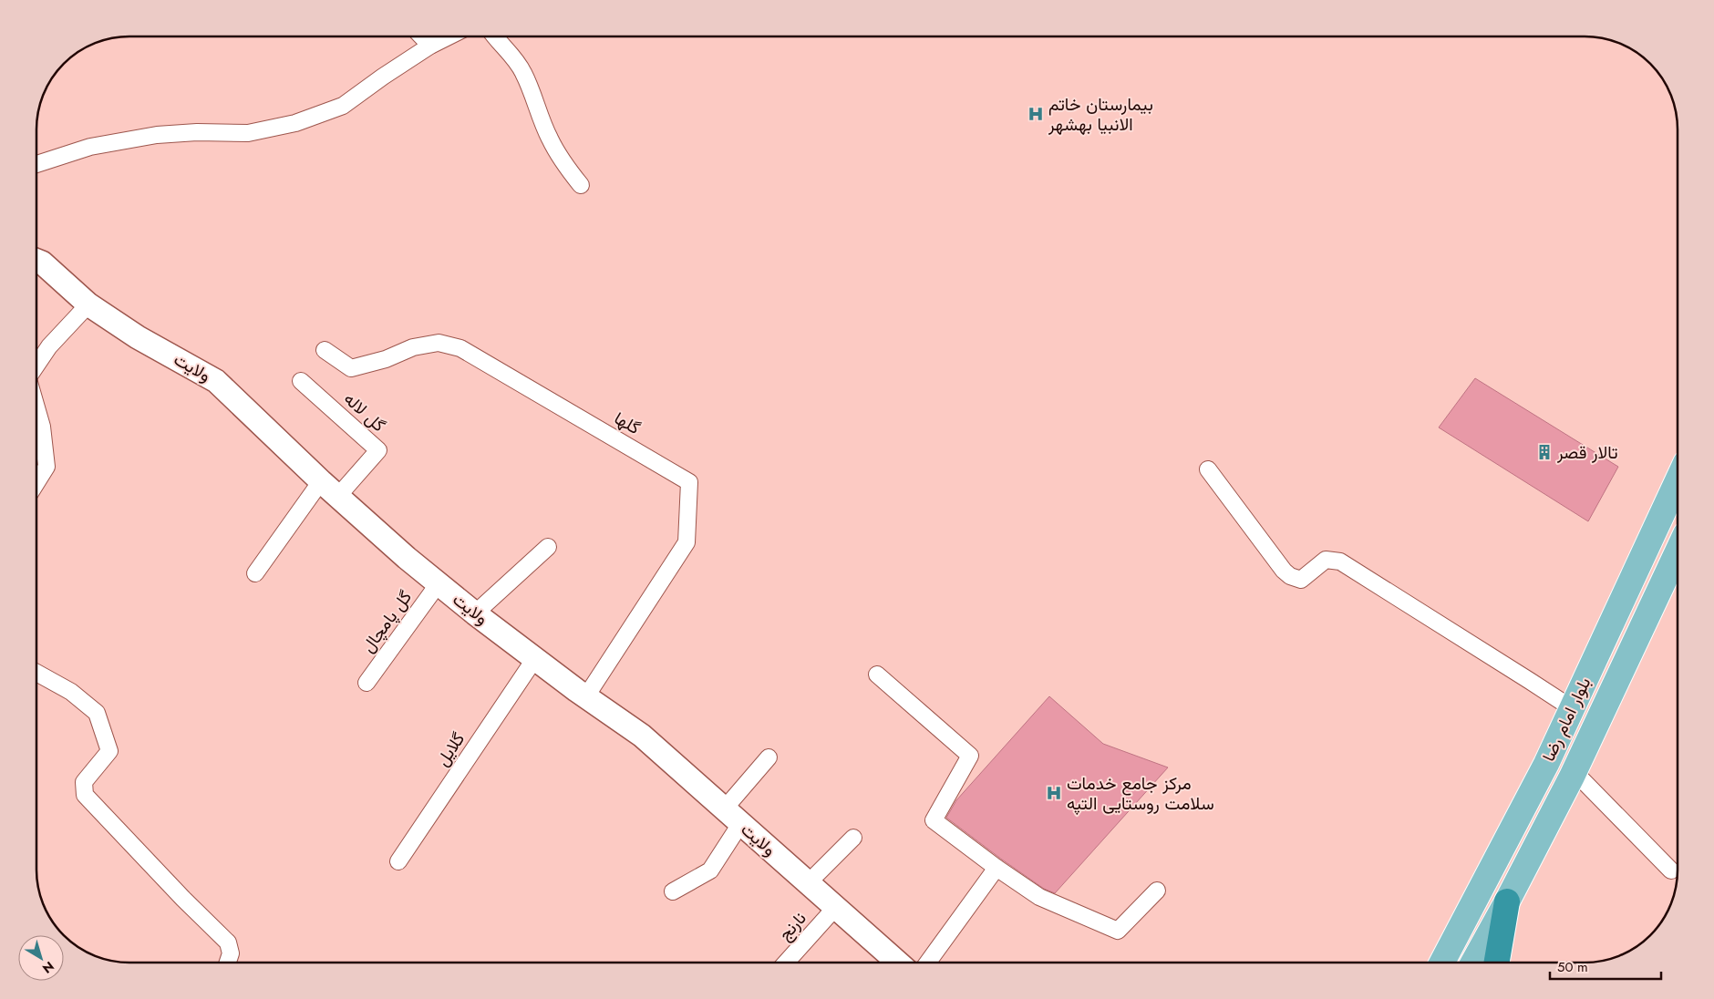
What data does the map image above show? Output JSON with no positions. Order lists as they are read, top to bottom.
{
  "streets": {
    "main road": ["بلوار امام رضا"],
    "street": [
      "ولایت",
      "گل لاله",
      "گلها",
      "گل پامچال",
      "گلایل",
      "نارنج"
    ]
  },
  "crossings": [
    ["ولایت", "گل لاله"],
    ["ولایت", "گلها"],
    ["ولایت", "گل پامچال"],
    ["ولایت", "گلایل"],
    ["ولایت", "نارنج"]
  ],
  "places": {
    "hospital": ["بیمارستان خاتم الانبیا بهشهر", "مرکز جامع خدمات سلامت روستایی التپه"],
    "building": ["تالار قصر"]
  },
  "scale_bar": "50 m",
  "north": "bottom right"
}
